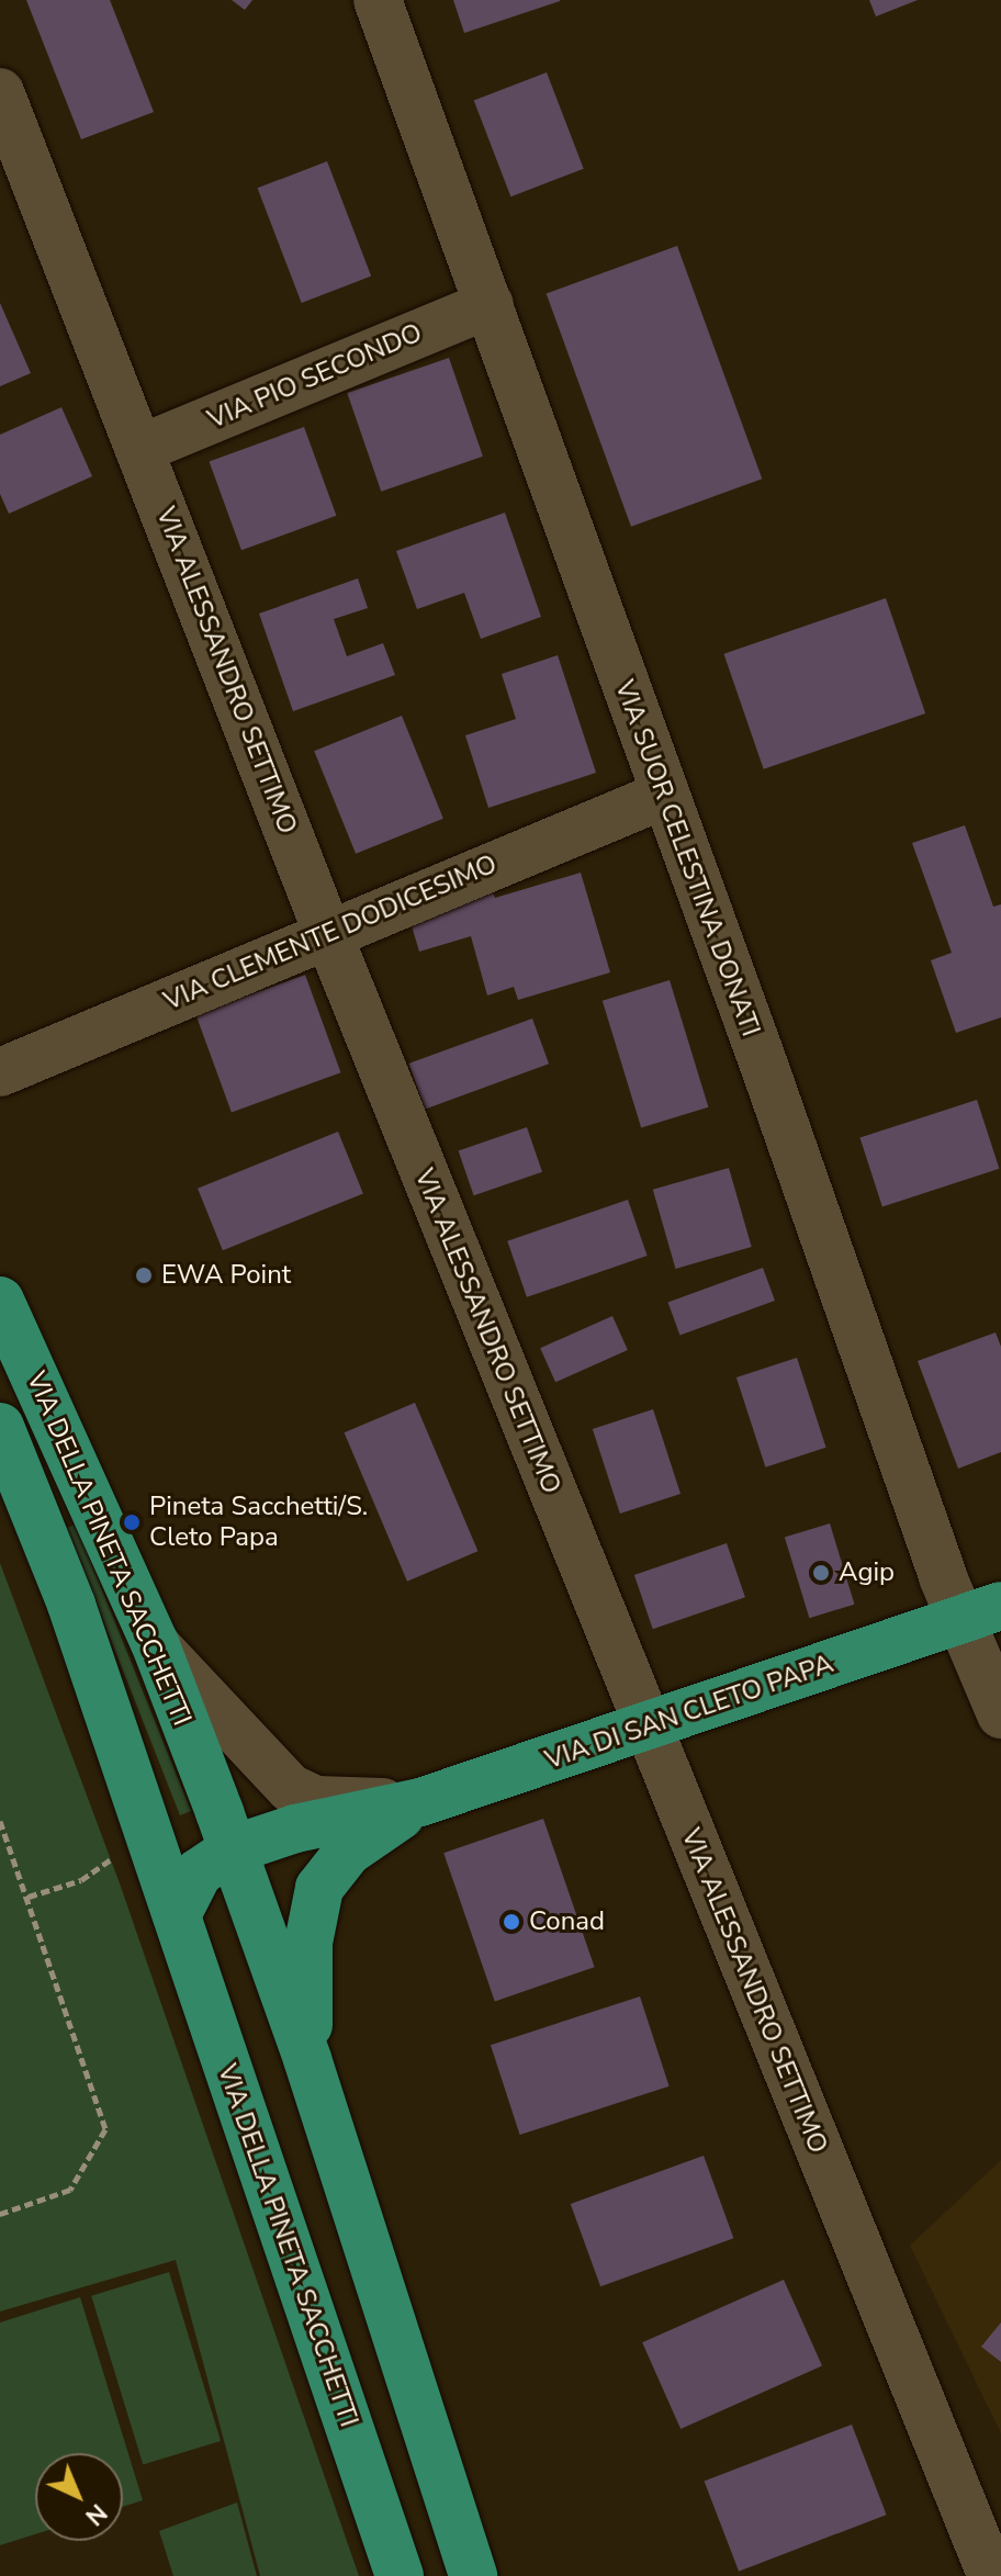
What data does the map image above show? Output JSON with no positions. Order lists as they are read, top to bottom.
{
  "streets": {
    "main road": ["VIA DELLA PINETA SACCHETTI", "VIA DI SAN CLETO PAPA"],
    "street": [
      "VIA PIO SECONDO",
      "VIA ALESSANDRO SETTIMO",
      "VIA SUOR CELESTINA DONATI",
      "VIA CLEMENTE DODICESIMO"
    ]
  },
  "crossings": [
    ["VIA PIO SECONDO", "VIA ALESSANDRO SETTIMO"],
    ["VIA PIO SECONDO", "VIA SUOR CELESTINA DONATI"],
    ["VIA ALESSANDRO SETTIMO", "VIA CLEMENTE DODICESIMO"],
    ["VIA ALESSANDRO SETTIMO", "VIA DI SAN CLETO PAPA"],
    ["VIA SUOR CELESTINA DONATI", "VIA CLEMENTE DODICESIMO"],
    ["VIA SUOR CELESTINA DONATI", "VIA DI SAN CLETO PAPA"],
    ["VIA DELLA PINETA SACCHETTI", "VIA DI SAN CLETO PAPA"]
  ],
  "places": [
    "EWA Point",
    "Pineta Sacchetti/S. Cleto Papa",
    "Agip",
    "Conad"
  ],
  "north": "bottom right"
}
